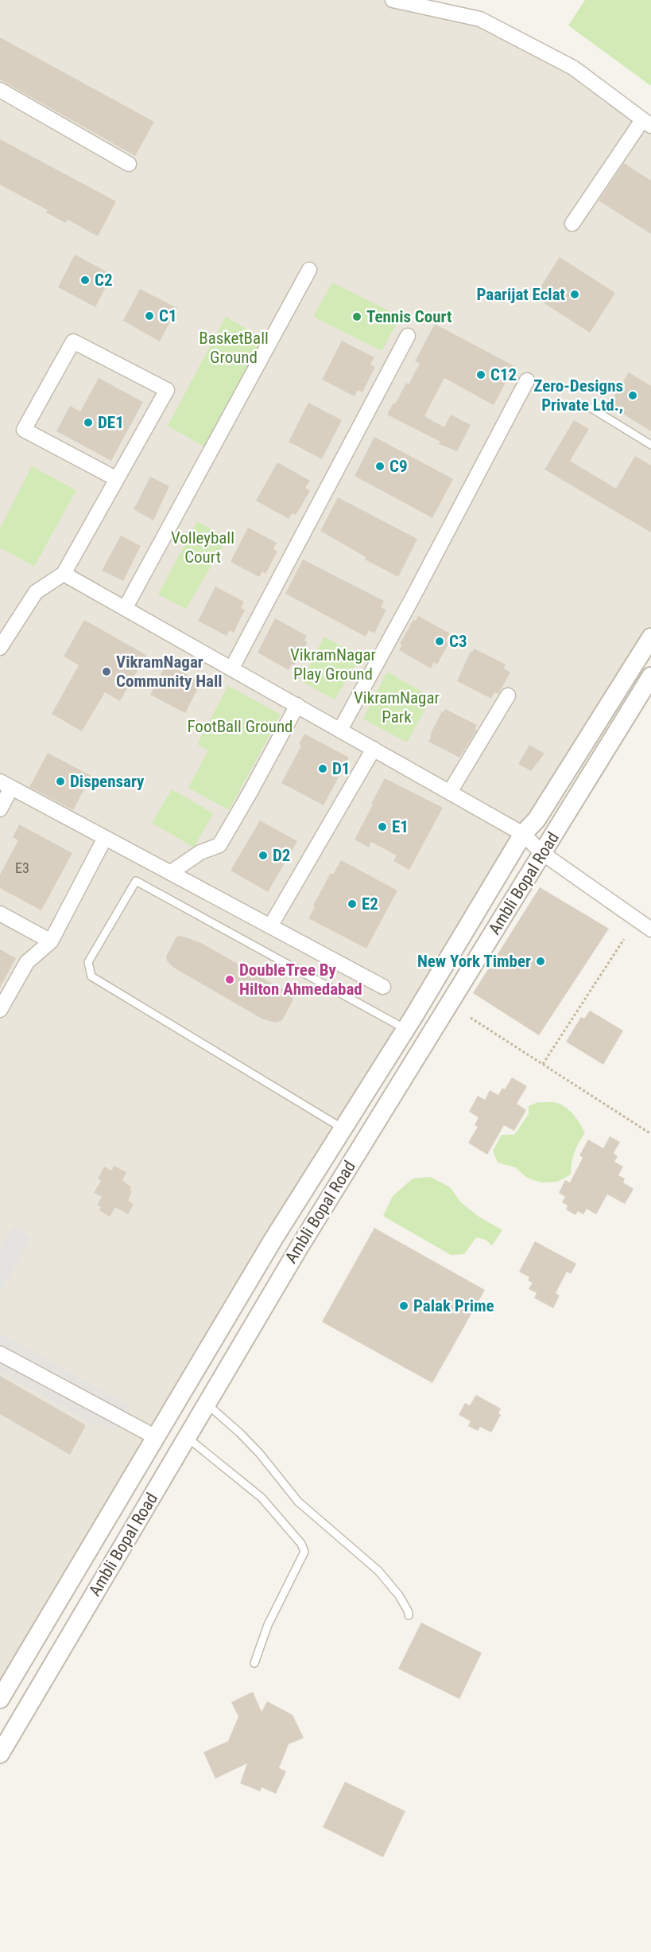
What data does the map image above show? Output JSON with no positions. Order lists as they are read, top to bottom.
{
  "streets": {
    "street": ["Ambli Bopal Road"]
  },
  "parks": [
    "BasketBall Ground",
    "Volleyball Court",
    "VikramNagar Play Ground",
    "VikramNagar Park",
    "FootBall Ground"
  ],
  "places": [
    "C2",
    "Paarijat Eclat",
    "C1",
    "Tennis Court",
    "C12",
    "Zero-Designs Private Ltd.,",
    "DE1",
    "C9",
    "C3",
    "VikramNagar Community Hall",
    "D1",
    "Dispensary",
    "E1",
    "D2",
    "E2",
    "New York Timber",
    "DoubleTree By Hilton Ahmedabad",
    "Palak Prime"
  ],
  "house_numbers": ["E3"]
}
